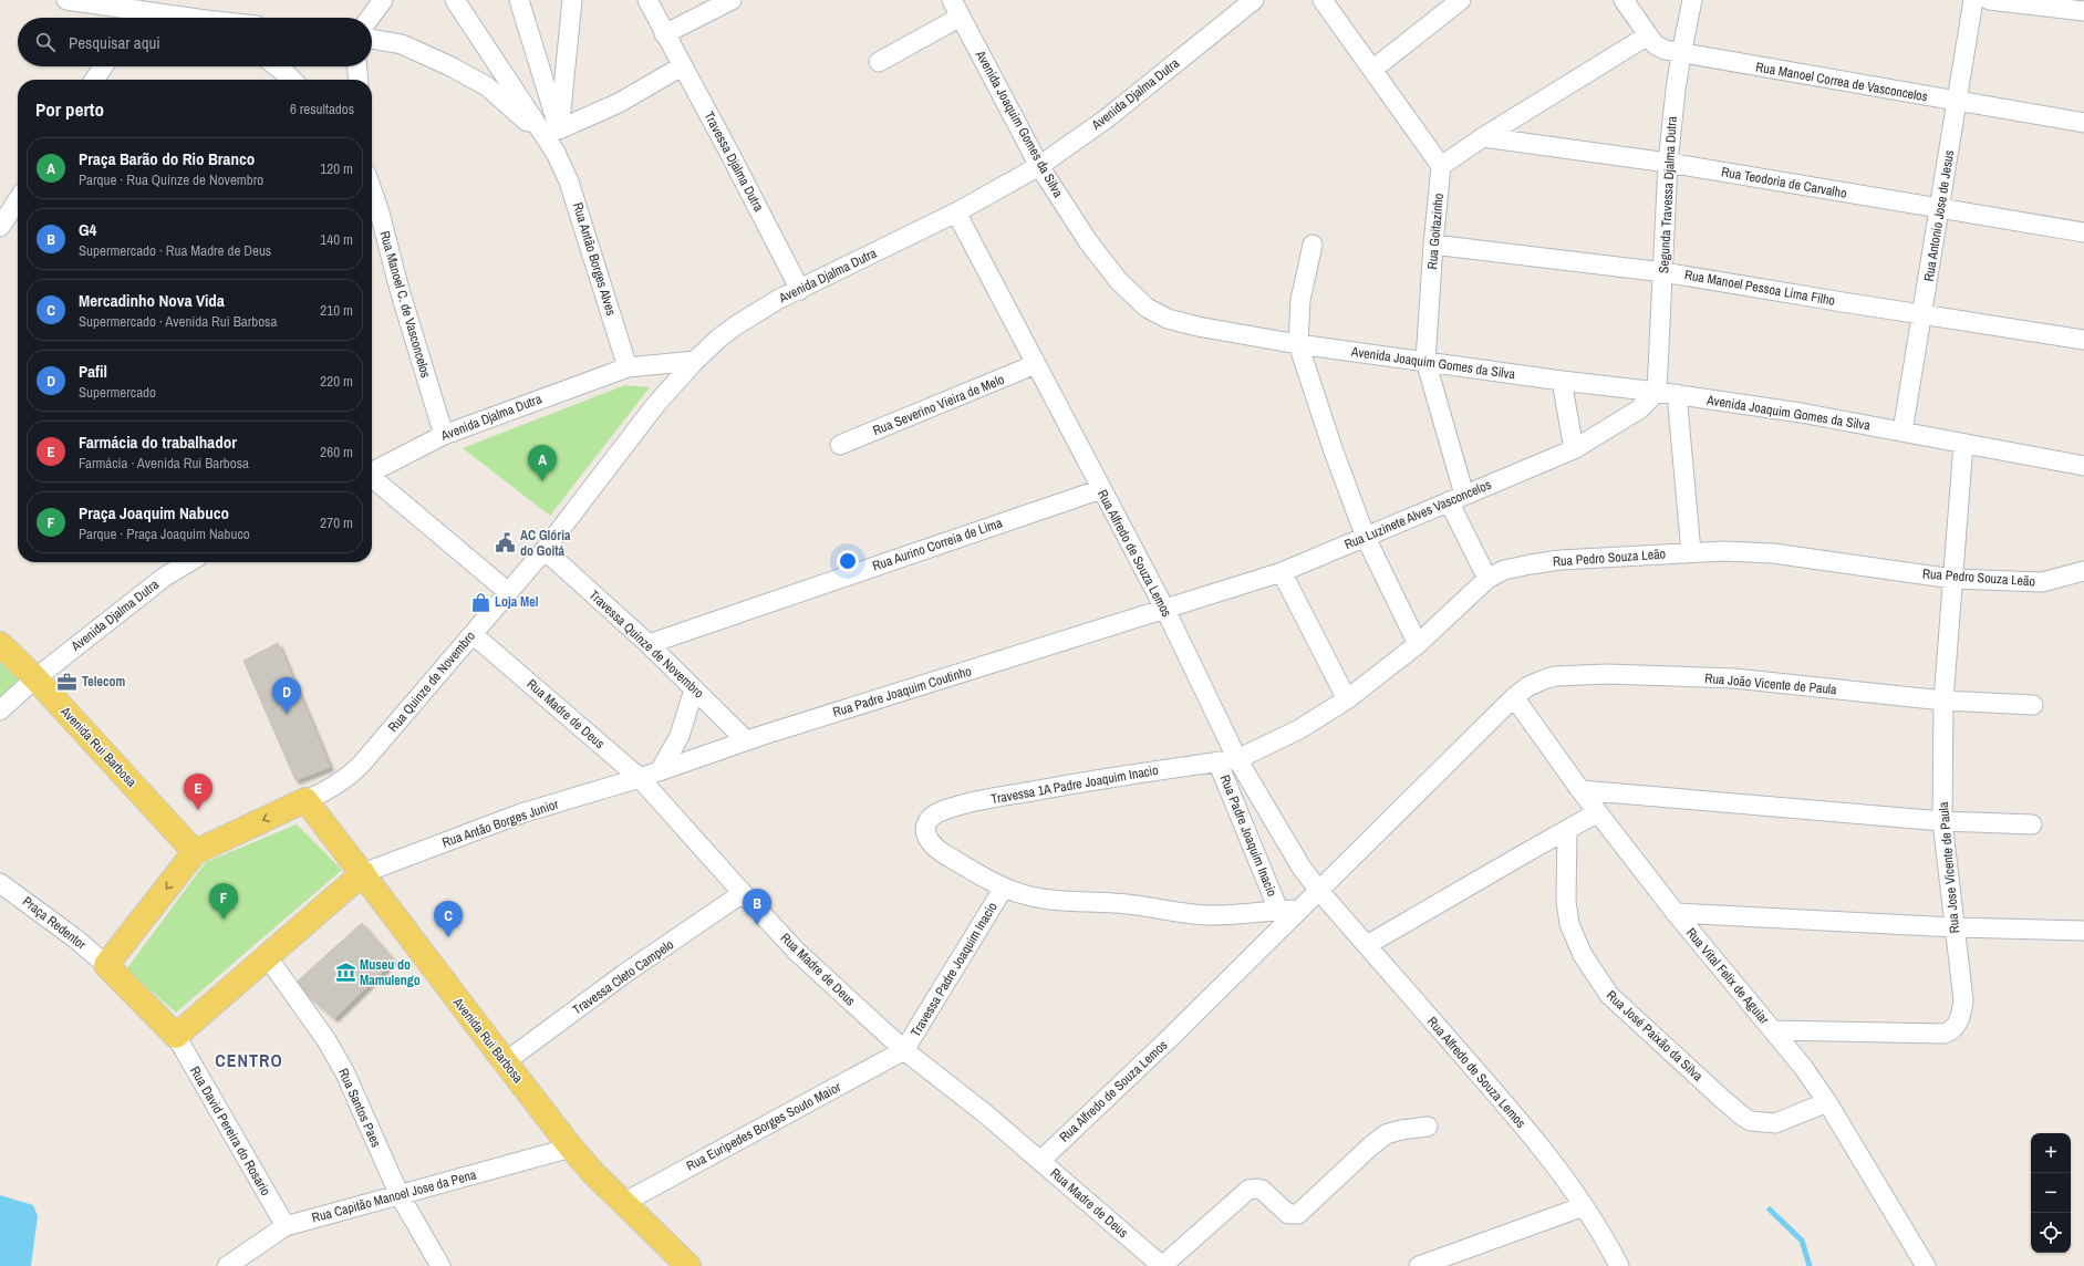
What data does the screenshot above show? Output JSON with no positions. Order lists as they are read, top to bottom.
{
  "streets": {
    "main road": ["Avenida Rui Barbosa"],
    "street": [
      "Rua Manoel Correa de Vasconcelos",
      "Avenida Djalma Dutra",
      "Avenida Joaquim Gomes da Silva",
      "Travessa Djalma Dutra",
      "Rua Teodoria de Carvalho",
      "Segunda Travessa Djalma Dutra",
      "Rua Antonio Jose de Jesus",
      "Rua Goitazinho",
      "Rua Antão Borges Alves",
      "Rua Manoel Pessoa Lima Filho",
      "Rua Manoel C. de Vasconcelos",
      "Rua Severino Vieira de Melo",
      "Rua Luzinete Alves Vasconcelos",
      "Rua Aurino Correia de Lima",
      "Rua Alfredo de Souza Lemos",
      "Rua Pedro Souza Leão",
      "Travessa Quinze de Novembro",
      "Rua Quinze de Novembro",
      "Rua João Vicente de Paula",
      "Rua Padre Joaquim Coutinho",
      "Rua Madre de Deus",
      "Travessa 1A Padre Joaquim Inacio",
      "Rua Antão Borges Junior",
      "Rua Padre Joaquim Inacio",
      "Rua Jose Vicente de Paula",
      "Praça Redentor",
      "Travessa Padre Joaquim Inacio",
      "Rua Vital Felix de Aguiar",
      "Travessa Cleto Campelo",
      "Rua José Paixão da Silva",
      "Rua Santos Paes",
      "Rua Euripedes Borges Souto Maior",
      "Rua David Pereira do Rosario",
      "Rua Capitão Manoel Jose da Pena"
    ]
  },
  "crossings": [
    ["Rua Manoel Correa de Vasconcelos", "Segunda Travessa Djalma Dutra"],
    ["Rua Manoel Correa de Vasconcelos", "Rua Antonio Jose de Jesus"],
    ["Avenida Djalma Dutra", "Avenida Joaquim Gomes da Silva"],
    ["Avenida Djalma Dutra", "Travessa Djalma Dutra"],
    ["Avenida Djalma Dutra", "Rua Antão Borges Alves"],
    ["Avenida Djalma Dutra", "Rua Manoel C. de Vasconcelos"],
    ["Avenida Djalma Dutra", "Rua Alfredo de Souza Lemos"],
    ["Avenida Djalma Dutra", "Rua Quinze de Novembro"],
    ["Avenida Djalma Dutra", "Avenida Rui Barbosa"],
    ["Avenida Joaquim Gomes da Silva", "Segunda Travessa Djalma Dutra"],
    ["Avenida Joaquim Gomes da Silva", "Rua Antonio Jose de Jesus"],
    ["Avenida Joaquim Gomes da Silva", "Rua Goitazinho"],
    ["Avenida Joaquim Gomes da Silva", "Rua Luzinete Alves Vasconcelos"],
    ["Avenida Joaquim Gomes da Silva", "Rua Jose Vicente de Paula"],
    ["Rua Teodoria de Carvalho", "Segunda Travessa Djalma Dutra"],
    ["Rua Teodoria de Carvalho", "Rua Antonio Jose de Jesus"],
    ["Segunda Travessa Djalma Dutra", "Rua Manoel Pessoa Lima Filho"],
    ["Segunda Travessa Djalma Dutra", "Rua Luzinete Alves Vasconcelos"],
    ["Rua Antonio Jose de Jesus", "Rua Manoel Pessoa Lima Filho"],
    ["Rua Goitazinho", "Rua Manoel Pessoa Lima Filho"],
    ["Rua Goitazinho", "Rua Luzinete Alves Vasconcelos"],
    ["Rua Goitazinho", "Rua Pedro Souza Leão"],
    ["Rua Severino Vieira de Melo", "Rua Alfredo de Souza Lemos"],
    ["Rua Luzinete Alves Vasconcelos", "Rua Alfredo de Souza Lemos"],
    ["Rua Luzinete Alves Vasconcelos", "Rua Padre Joaquim Coutinho"],
    ["Rua Aurino Correia de Lima", "Rua Alfredo de Souza Lemos"],
    ["Rua Aurino Correia de Lima", "Travessa Quinze de Novembro"],
    ["Rua Alfredo de Souza Lemos", "Rua Pedro Souza Leão"],
    ["Rua Alfredo de Souza Lemos", "Rua João Vicente de Paula"],
    ["Rua Alfredo de Souza Lemos", "Rua Padre Joaquim Coutinho"],
    ["Rua Alfredo de Souza Lemos", "Rua Madre de Deus"],
    ["Rua Alfredo de Souza Lemos", "Travessa 1A Padre Joaquim Inacio"],
    ["Rua Alfredo de Souza Lemos", "Rua Vital Felix de Aguiar"],
    ["Rua Pedro Souza Leão", "Travessa 1A Padre Joaquim Inacio"],
    ["Rua Pedro Souza Leão", "Rua Jose Vicente de Paula"],
    ["Travessa Quinze de Novembro", "Rua Quinze de Novembro"],
    ["Travessa Quinze de Novembro", "Rua Padre Joaquim Coutinho"],
    ["Rua Quinze de Novembro", "Rua Madre de Deus"],
    ["Rua Quinze de Novembro", "Avenida Rui Barbosa"],
    ["Rua João Vicente de Paula", "Rua Jose Vicente de Paula"],
    ["Rua João Vicente de Paula", "Rua Vital Felix de Aguiar"],
    ["Rua Padre Joaquim Coutinho", "Rua Madre de Deus"],
    ["Rua Padre Joaquim Coutinho", "Rua Antão Borges Junior"],
    ["Rua Madre de Deus", "Rua Antão Borges Junior"],
    ["Rua Madre de Deus", "Travessa Padre Joaquim Inacio"],
    ["Rua Madre de Deus", "Travessa Cleto Campelo"],
    ["Rua Madre de Deus", "Rua Euripedes Borges Souto Maior"],
    ["Avenida Rui Barbosa", "Rua Antão Borges Junior"],
    ["Avenida Rui Barbosa", "Travessa Cleto Campelo"],
    ["Avenida Rui Barbosa", "Rua Euripedes Borges Souto Maior"],
    ["Avenida Rui Barbosa", "Rua Capitão Manoel Jose da Pena"],
    ["Travessa 1A Padre Joaquim Inacio", "Rua Padre Joaquim Inacio"],
    ["Travessa 1A Padre Joaquim Inacio", "Travessa Padre Joaquim Inacio"],
    ["Rua Jose Vicente de Paula", "Rua Vital Felix de Aguiar"],
    ["Travessa Padre Joaquim Inacio", "Rua Euripedes Borges Souto Maior"],
    ["Rua Vital Felix de Aguiar", "Rua José Paixão da Silva"],
    ["Rua Santos Paes", "Rua Capitão Manoel Jose da Pena"],
    ["Rua David Pereira do Rosario", "Rua Capitão Manoel Jose da Pena"]
  ],
  "districts": ["CENTRO"],
  "places": {
    "public building": ["AC Glória do Goitá"],
    "shop": ["Loja Mel"],
    "office": ["Telecom"],
    "museum": ["Museu do Mamulengo"]
  },
  "page": {
    "search": "Pesquisar aqui",
    "heading": ["Por perto", "6 resultados"],
    "list": [
      {
        "mark": "A",
        "name": "Praça Barão do Rio Branco",
        "note": "Parque · Rua Quinze de Novembro",
        "value": "120 m"
      },
      {
        "mark": "B",
        "name": "G4",
        "note": "Supermercado · Rua Madre de Deus",
        "value": "140 m"
      },
      {
        "mark": "C",
        "name": "Mercadinho Nova Vida",
        "note": "Supermercado · Avenida Rui Barbosa",
        "value": "210 m"
      },
      {
        "mark": "D",
        "name": "Pafil",
        "note": "Supermercado",
        "value": "220 m"
      },
      {
        "mark": "E",
        "name": "Farmácia do trabalhador",
        "note": "Farmácia · Avenida Rui Barbosa",
        "value": "260 m"
      },
      {
        "mark": "F",
        "name": "Praça Joaquim Nabuco",
        "note": "Parque · Praça Joaquim Nabuco",
        "value": "270 m"
      }
    ],
    "pins": [
      "A",
      "D",
      "E",
      "F",
      "B",
      "C"
    ],
    "map_buttons": ["+", "−"]
  }
}
